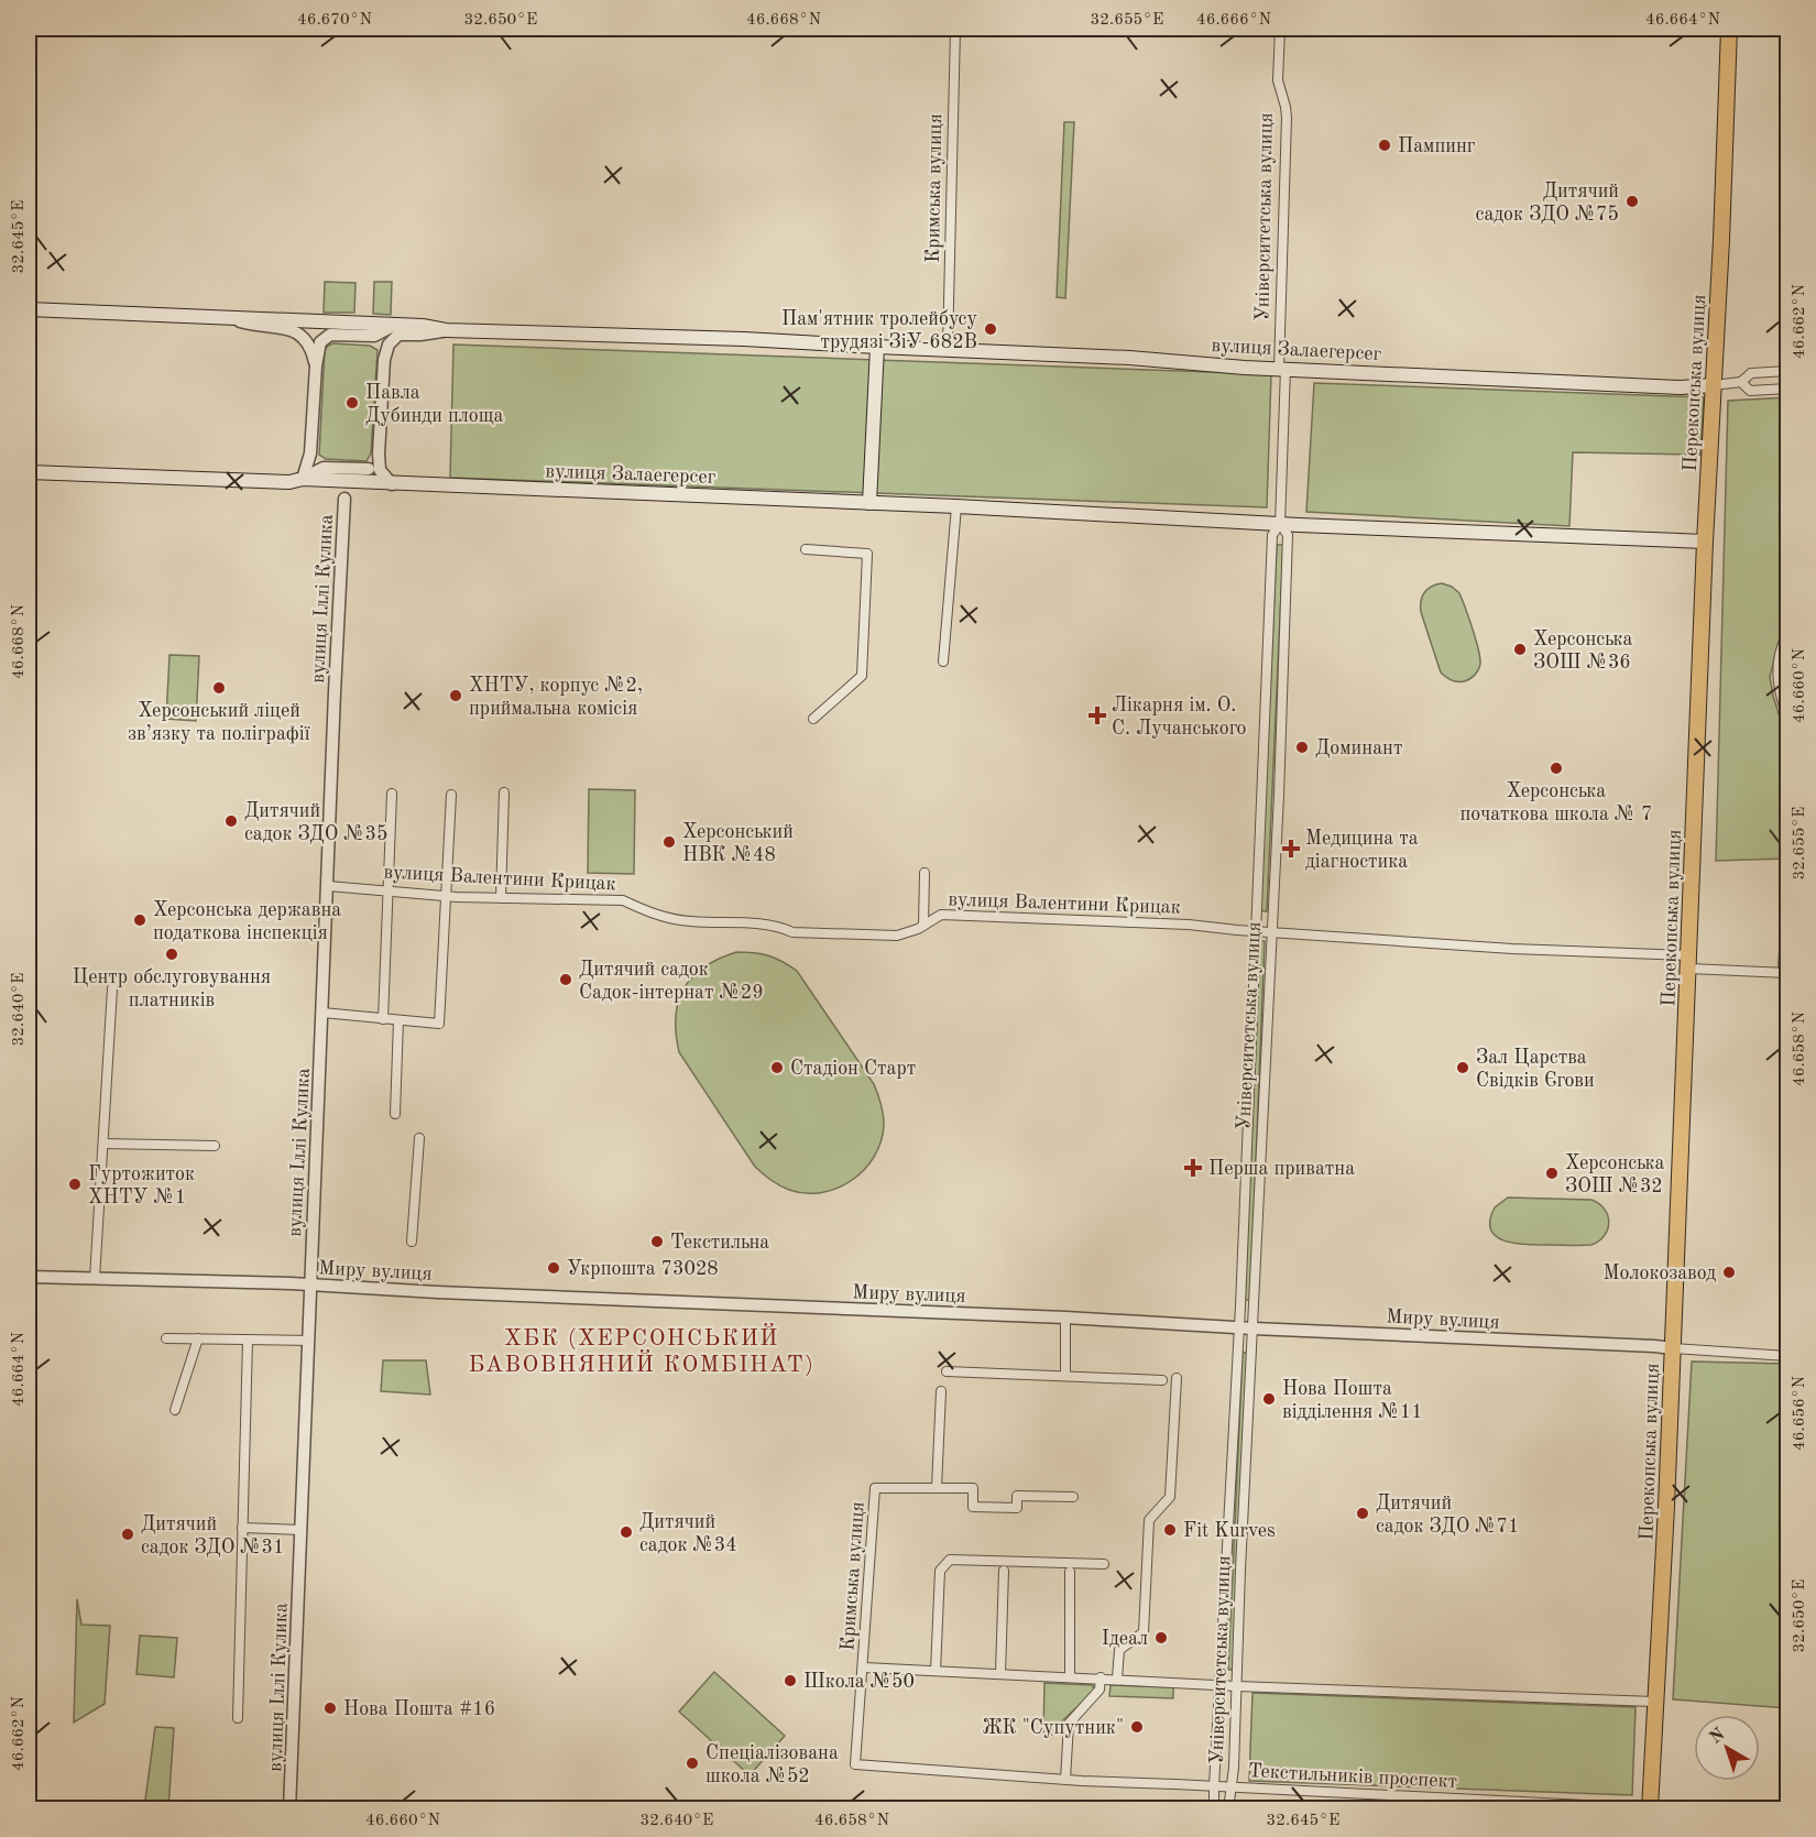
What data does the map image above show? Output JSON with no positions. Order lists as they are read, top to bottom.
{
  "streets": {
    "main road": ["вулиця Залаегерсег", "Перекопська вулиця"],
    "street": [
      "Кримська вулиця",
      "Університетська вулиця",
      "вулиця Іллі Кулика",
      "вулиця Валентини Крицак",
      "Миру вулиця",
      "Текстильників проспект"
    ]
  },
  "crossings": [
    ["Кримська вулиця", "вулиця Залаегерсег"],
    ["Кримська вулиця", "Текстильників проспект"],
    ["Університетська вулиця", "вулиця Залаегерсег"],
    ["Університетська вулиця", "вулиця Валентини Крицак"],
    ["Університетська вулиця", "Миру вулиця"],
    ["Університетська вулиця", "Текстильників проспект"],
    ["вулиця Залаегерсег", "Перекопська вулиця"],
    ["Перекопська вулиця", "вулиця Валентини Крицак"],
    ["Перекопська вулиця", "Миру вулиця"],
    ["Перекопська вулиця", "Текстильників проспект"],
    ["вулиця Іллі Кулика", "вулиця Валентини Крицак"],
    ["вулиця Іллі Кулика", "Миру вулиця"]
  ],
  "districts": ["ХБК (ХЕРСОНСЬКИЙ БАВОВНЯНИЙ КОМБІНАТ)"],
  "places": {
    "other": [
      "Пампинг",
      "Дитячий садок ЗДО №75",
      "Пам'ятник тролейбусу трудязі ЗіУ-682В",
      "Павла Дубинди площа",
      "Херсонська ЗОШ №36",
      "Херсонський ліцей зв’язку та поліграфії",
      "ХНТУ, корпус №2, приймальна комісія",
      "Доминант",
      "Херсонська початкова школа № 7",
      "Дитячий садок ЗДО №35",
      "Херсонський НВК №48",
      "Херсонська державна податкова інспекція",
      "Центр обслуговування платників",
      "Дитячий садок Садок-інтернат №29",
      "Стадіон Старт",
      "Зал Царства Свідків Єгови",
      "Херсонська ЗОШ №32",
      "Гуртожиток ХНТУ №1",
      "Текстильна",
      "Укрпошта 73028",
      "Молокозавод",
      "Нова Пошта відділення №11",
      "Дитячий садок ЗДО №71",
      "Fit Kurves",
      "Дитячий садок №34",
      "Дитячий садок ЗДО №31",
      "Ідеал",
      "Школа №50",
      "Нова Пошта #16",
      "ЖК \"Супутник\"",
      "Спеціалізована школа №52"
    ],
    "health": ["Лікарня ім. О. С. Лучанського", "Медицина та діагностика", "Перша приватна"]
  },
  "north": "top left",
  "coordinates": [
    "46.670°N",
    "32.650°E",
    "46.668°N",
    "32.655°E",
    "46.666°N",
    "46.664°N",
    "32.645°E",
    "46.662°N",
    "46.660°N",
    "32.640°E",
    "46.658°N",
    "46.656°N"
  ]
}
